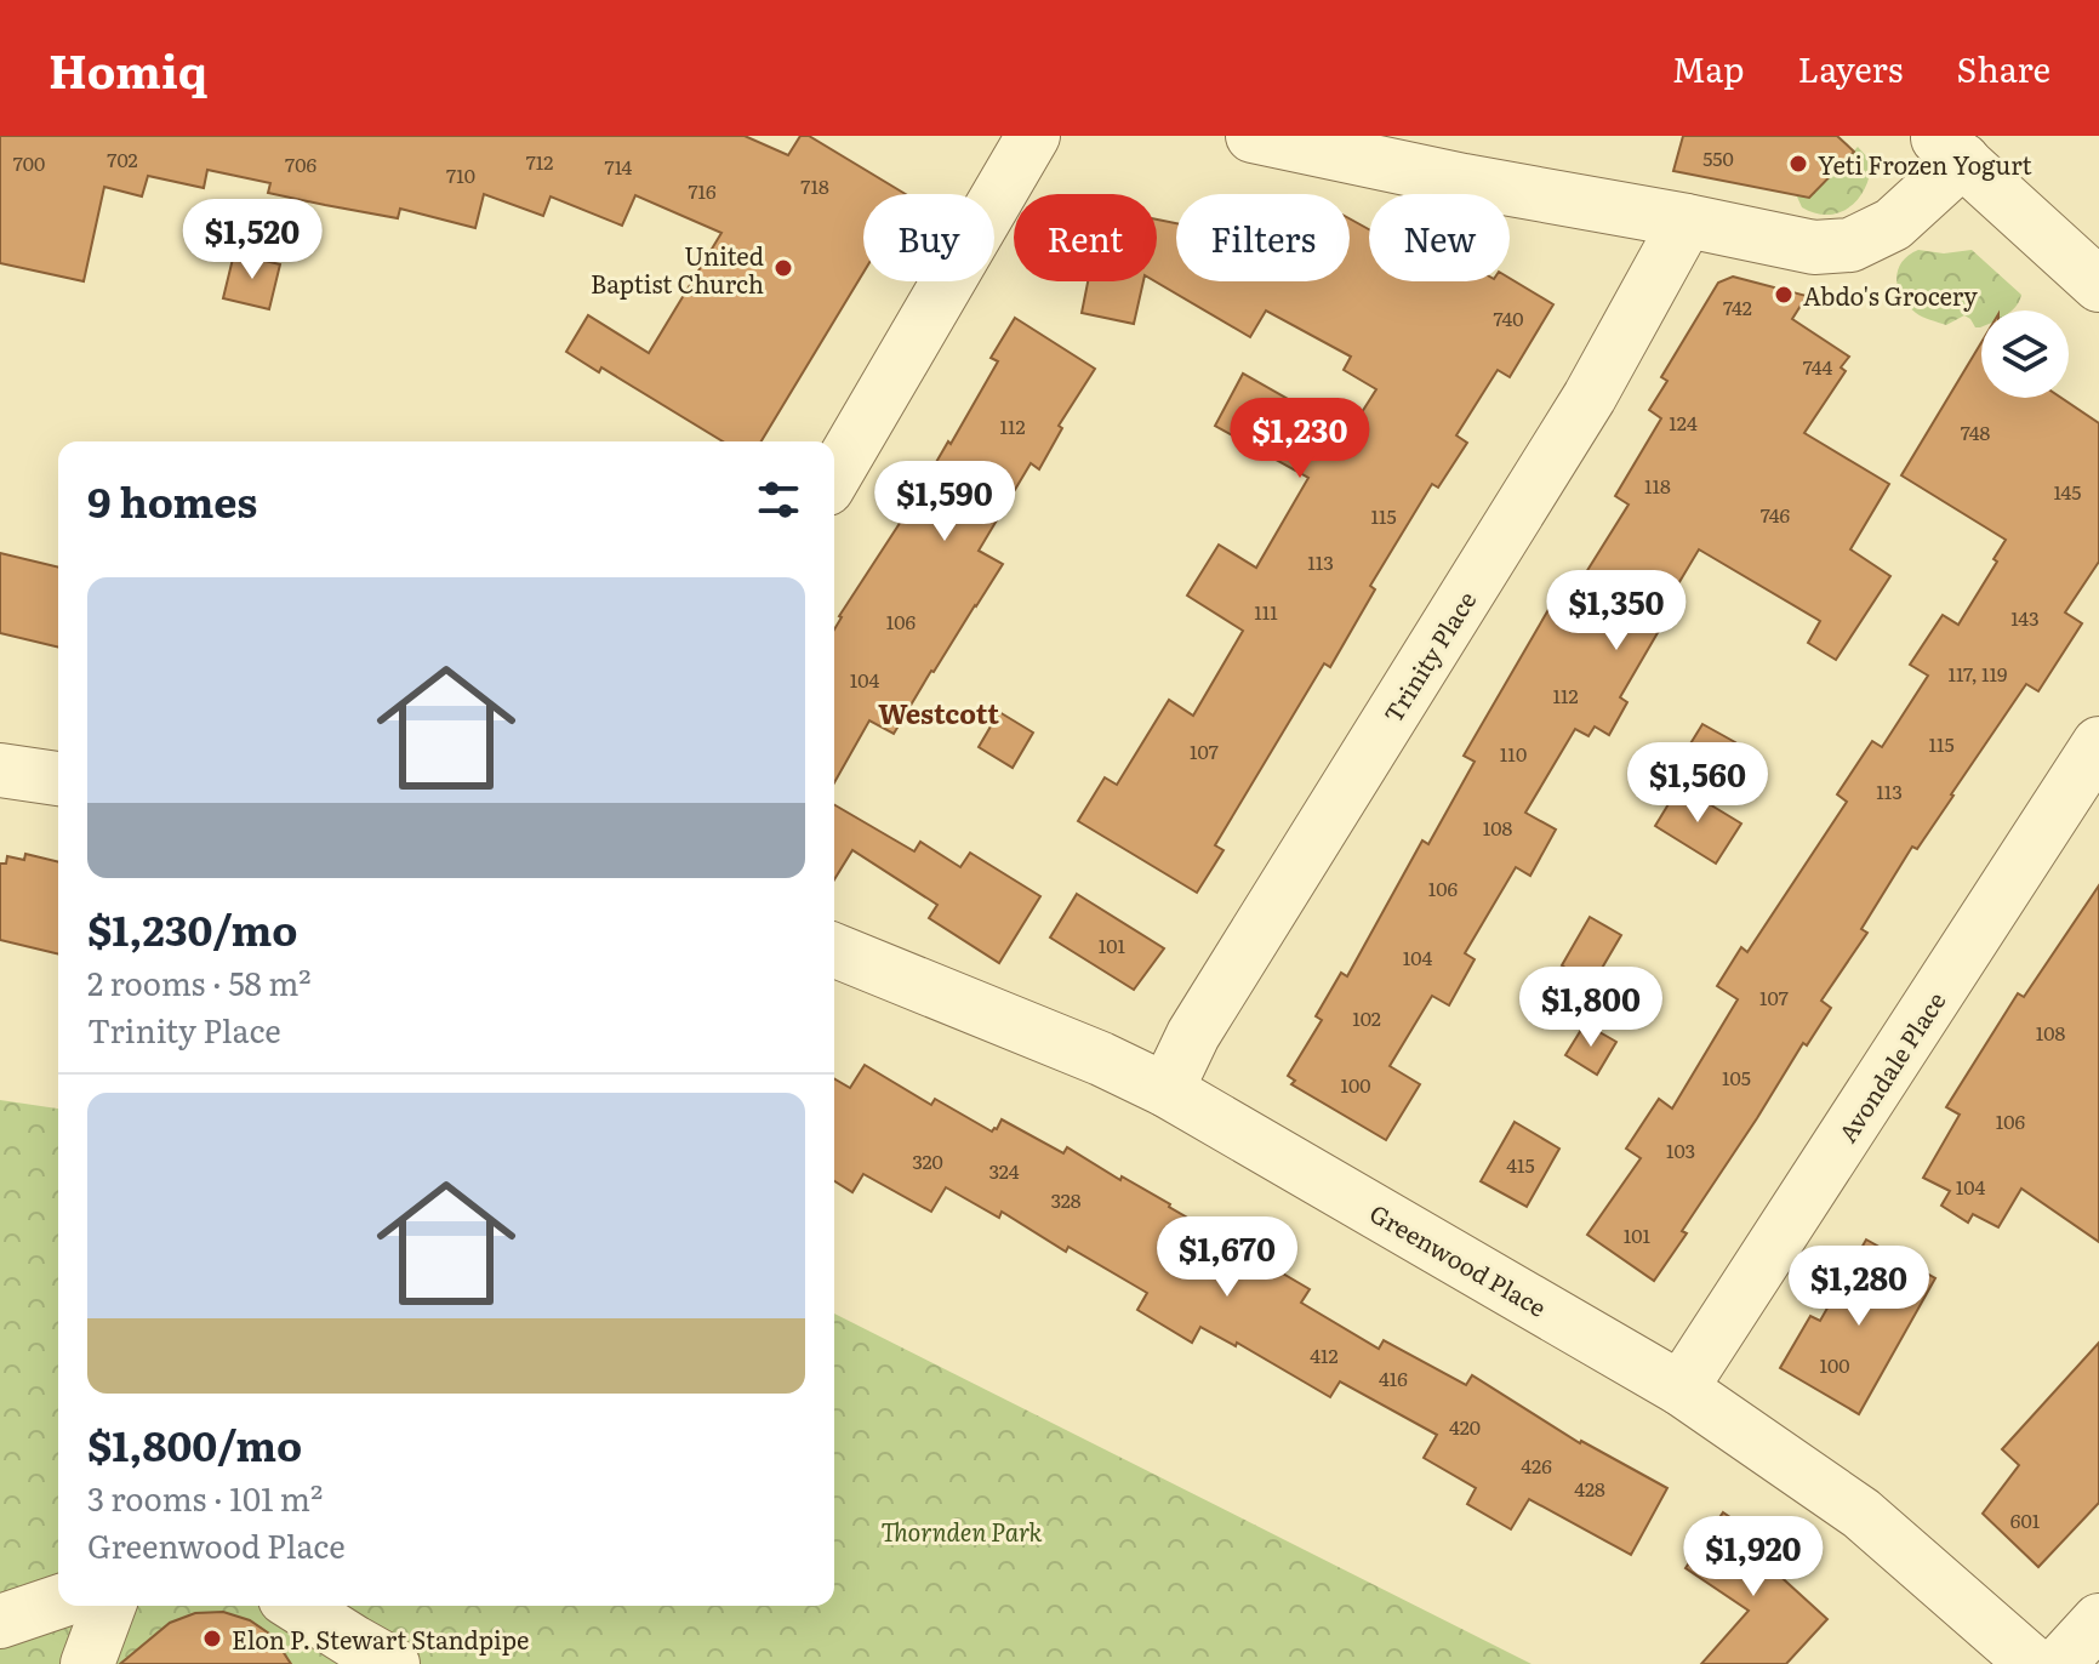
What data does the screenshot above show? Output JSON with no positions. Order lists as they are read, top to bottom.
{
  "streets": {
    "street": ["Trinity Place", "Avondale Place", "Greenwood Place"]
  },
  "crossings": [
    ["Trinity Place", "Greenwood Place"],
    ["Avondale Place", "Greenwood Place"]
  ],
  "districts": ["Westcott"],
  "parks": ["Thornden Park"],
  "places": [
    "Yeti Frozen Yogurt",
    "United Baptist Church",
    "Abdo's Grocery",
    "Elon P. Stewart Standpipe"
  ],
  "house_numbers": [
    "550",
    "702",
    "712",
    "700",
    "706",
    "714",
    "710",
    "718",
    "716",
    "742",
    "740",
    "744",
    "124",
    "112",
    "748",
    "118",
    "145",
    "746",
    "115",
    "113",
    "111",
    "143",
    "106",
    "117, 119",
    "104",
    "112",
    "115",
    "107",
    "110",
    "113",
    "108",
    "106",
    "101",
    "104",
    "107",
    "102",
    "108",
    "105",
    "100",
    "106",
    "103",
    "320",
    "415",
    "324",
    "104",
    "328",
    "101",
    "412",
    "100",
    "416",
    "420",
    "426",
    "428",
    "601"
  ],
  "page": {
    "header": "Homiq",
    "nav": ["Map", "Layers", "Share"],
    "chip": [
      "Buy",
      "Rent",
      "Filters",
      "New"
    ],
    "price": [
      "$1,520",
      "$1,230",
      "$1,590",
      "$1,350",
      "$1,560",
      "$1,800",
      "$1,670",
      "$1,280",
      "$1,920"
    ],
    "heading": "9 homes",
    "list": [
      {
        "name": "$1,230/mo",
        "note": "2 rooms · 58 m² · Trinity Place"
      },
      {
        "name": "$1,800/mo",
        "note": "3 rooms · 101 m² · Greenwood Place"
      }
    ]
  }
}
